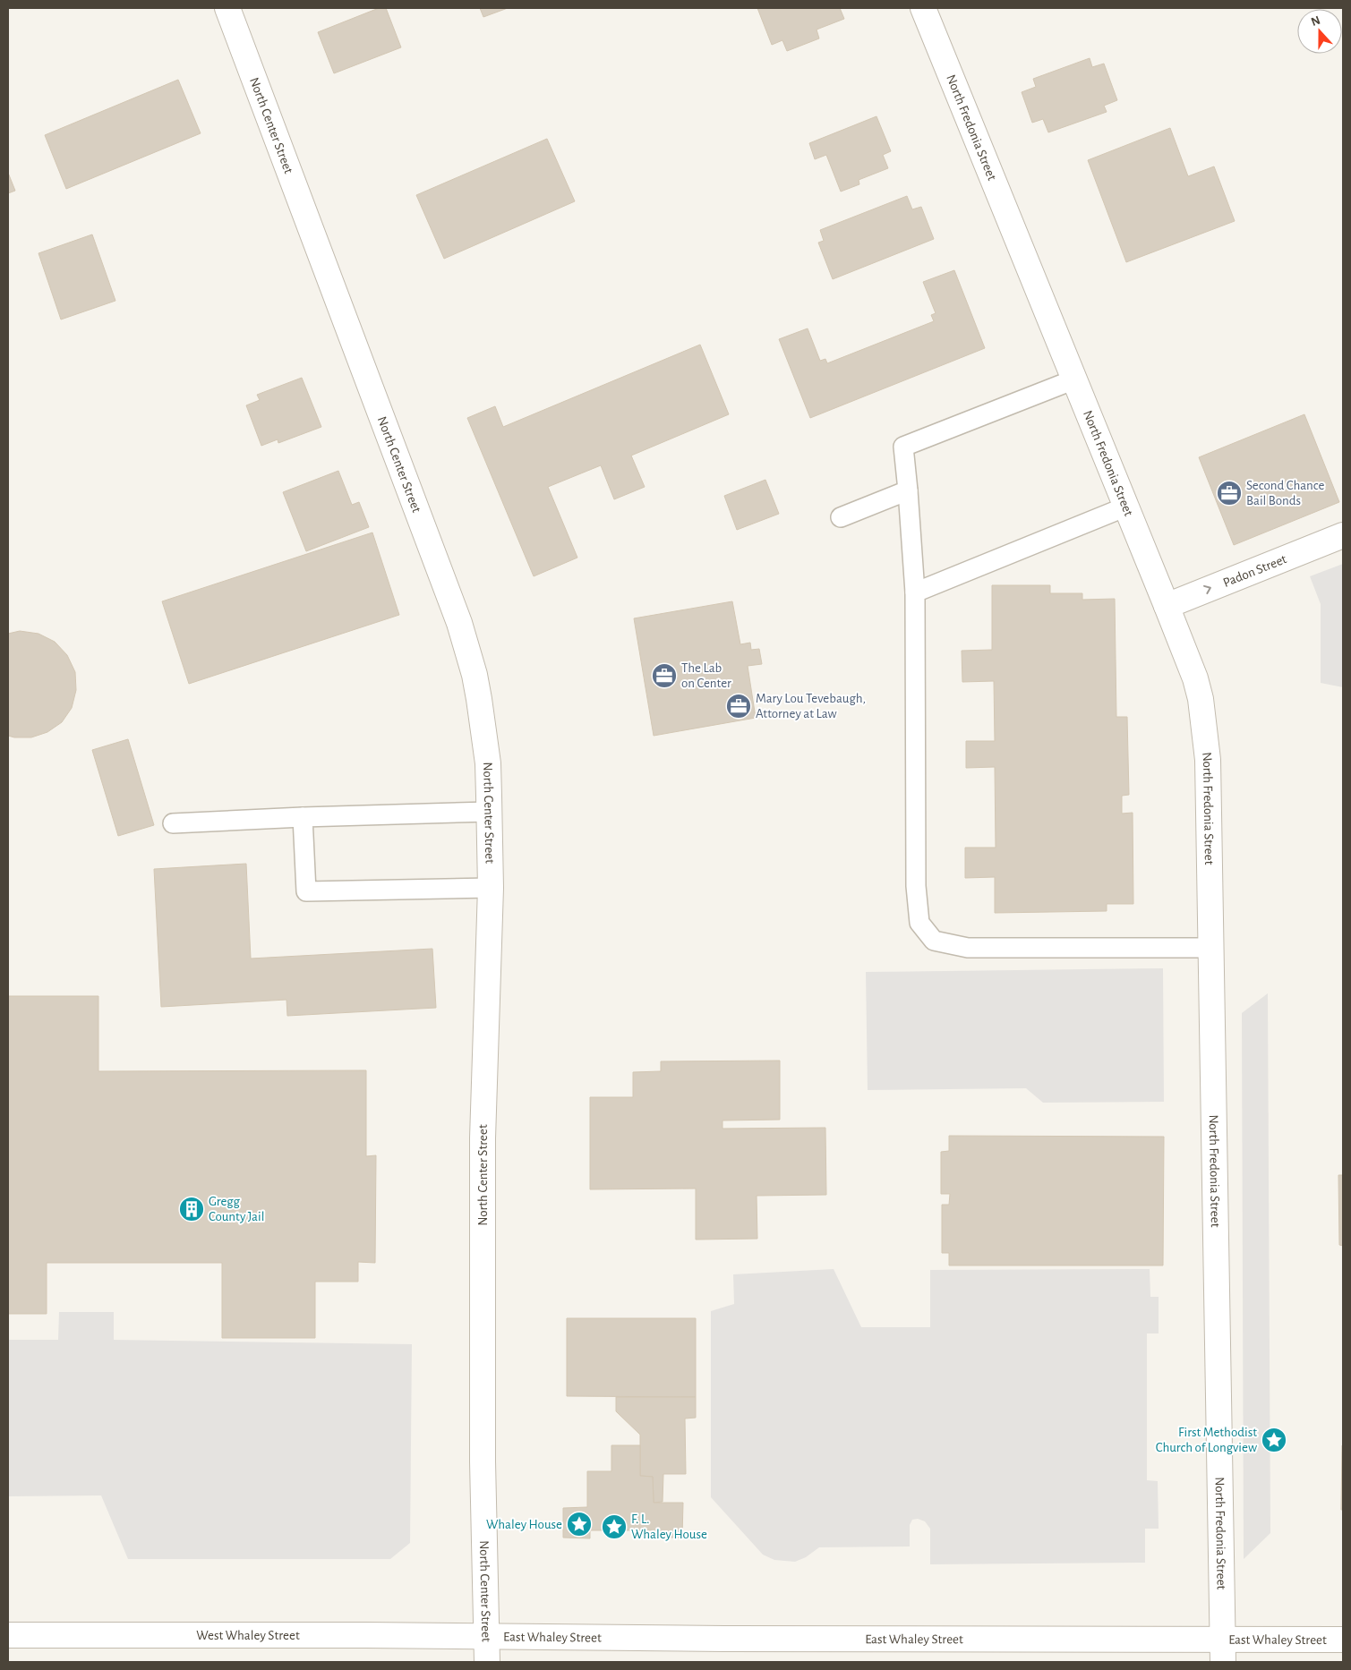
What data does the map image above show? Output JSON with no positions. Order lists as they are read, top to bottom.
{
  "streets": {
    "street": [
      "North Center Street",
      "North Fredonia Street",
      "Padon Street",
      "West Whaley Street",
      "East Whaley Street"
    ]
  },
  "crossings": [
    ["North Center Street", "West Whaley Street"],
    ["North Center Street", "East Whaley Street"],
    ["North Fredonia Street", "Padon Street"],
    ["North Fredonia Street", "East Whaley Street"],
    ["West Whaley Street", "East Whaley Street"]
  ],
  "one_way": ["Padon Street"],
  "places": {
    "office": ["Second Chance Bail Bonds", "The Lab on Center", "Mary Lou Tevebaugh, Attorney at Law"],
    "building": ["Gregg County Jail"],
    "place": ["First Methodist Church of Longview", "Whaley House", "F. L. Whaley House"]
  },
  "north": "top"
}
